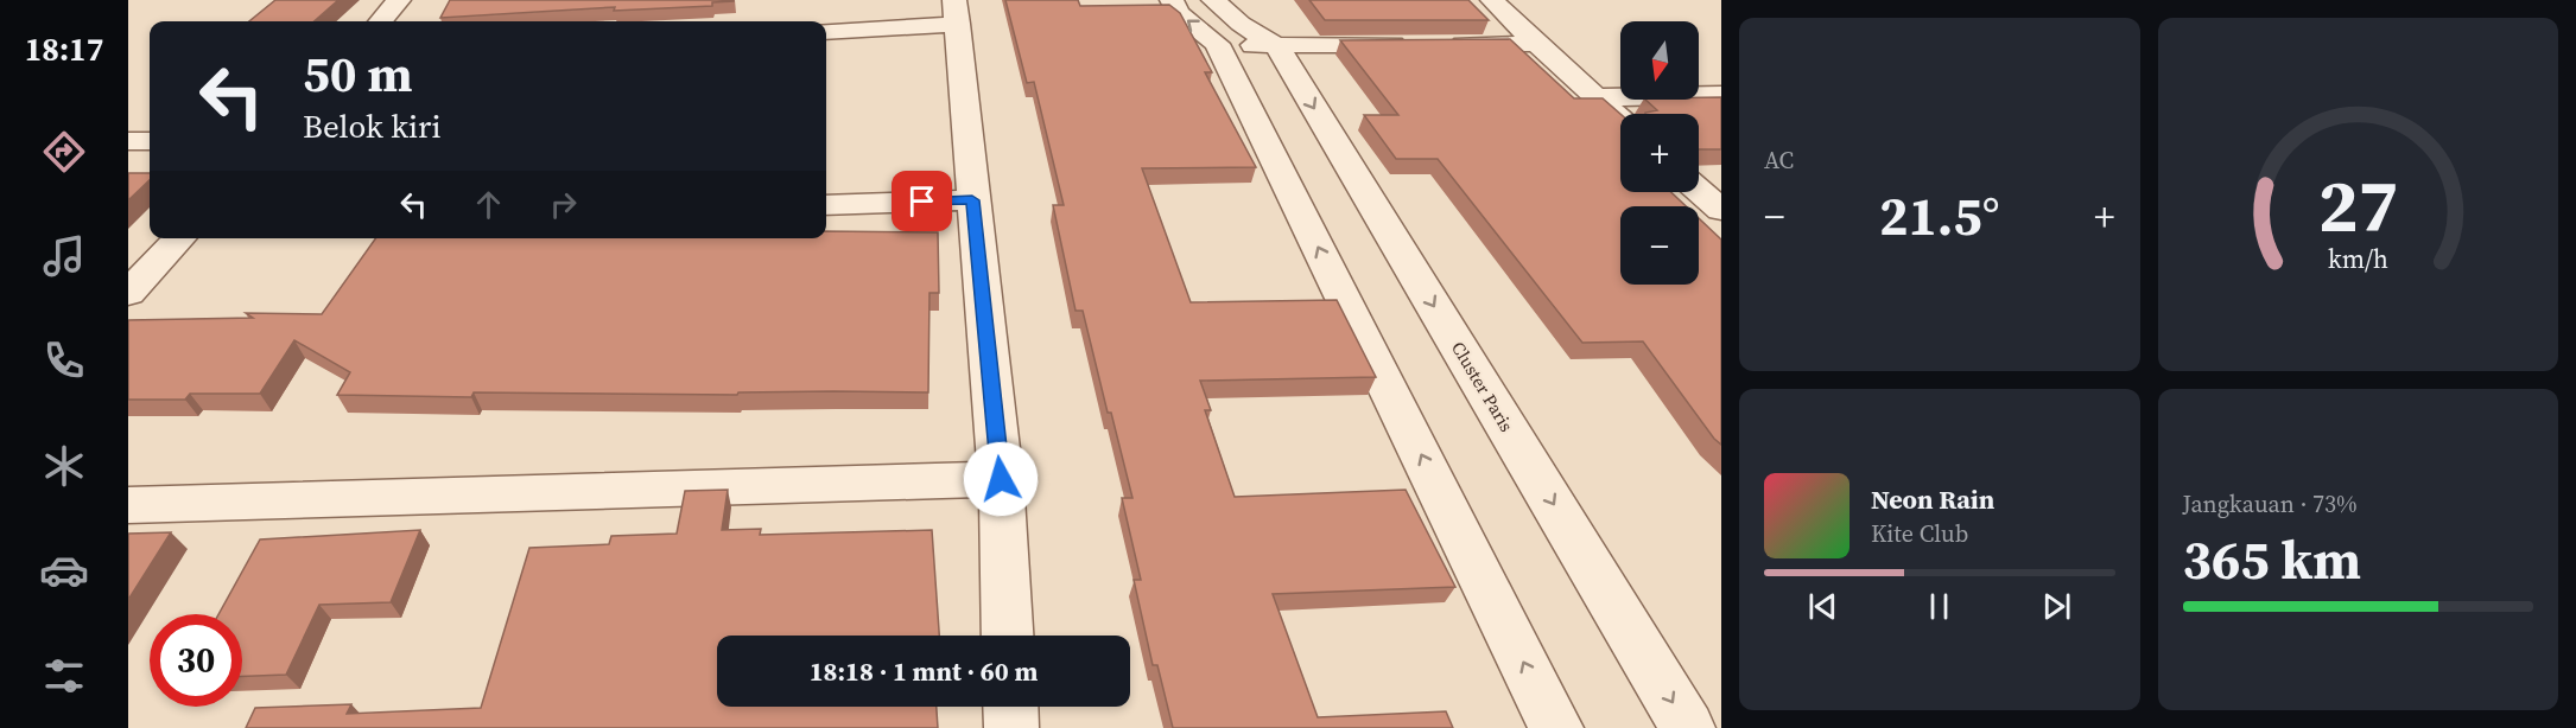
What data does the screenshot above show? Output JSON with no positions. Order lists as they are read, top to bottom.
{
  "streets": {
    "street": ["Cluster Paris"]
  },
  "north": "bottom",
  "page": {
    "tabs": "18:17",
    "tile": [
      "AC",
      ["Jangkauan · 73%", "365 km"]
    ],
    "map_buttons": ["+", "−"],
    "turn": ["50 m", "Belok kiri"],
    "heat": ["−", "21.5°", "+"],
    "song": ["Neon Rain", "Kite Club"],
    "limit": "30",
    "trip": "18:18 · 1 mnt · 60 m",
    "gauge": ["27", "km/h"]
  }
}
